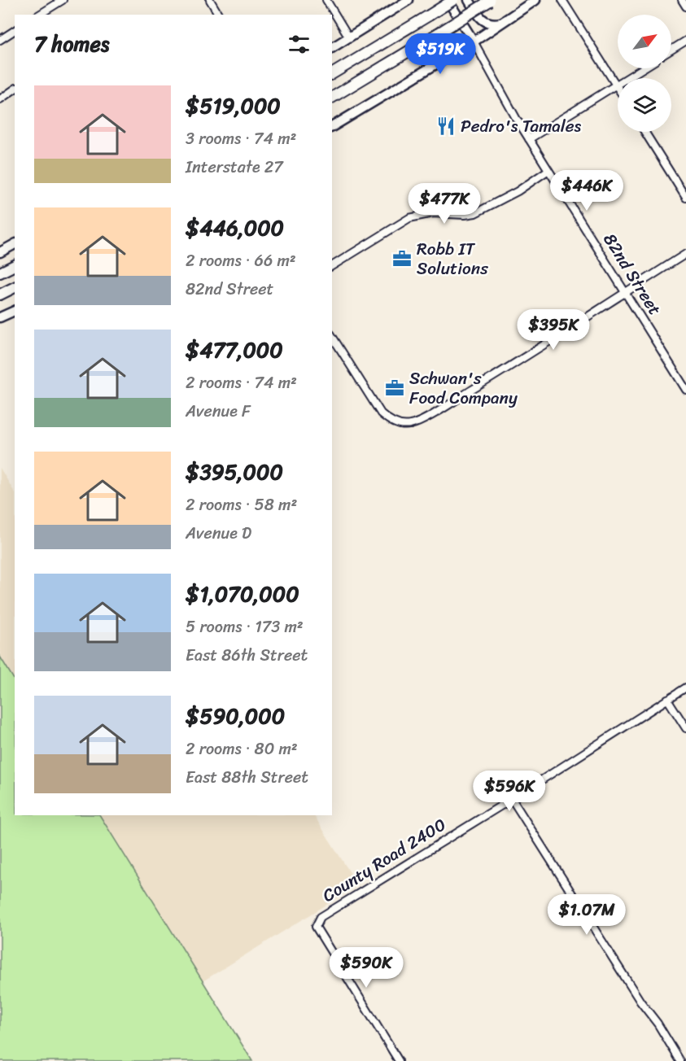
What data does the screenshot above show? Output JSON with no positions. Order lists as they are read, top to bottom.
{
  "streets": {
    "main road": ["82nd Street"],
    "street": ["County Road 2400"]
  },
  "places": {
    "restaurant": ["Pedro's Tamales"],
    "office": ["Robb IT Solutions", "Schwan's Food Company"]
  },
  "north": "top right",
  "page": {
    "heading": "7 homes",
    "price": [
      "$519K",
      "$446K",
      "$477K",
      "$395K",
      "$596K",
      "$1.07M",
      "$590K"
    ],
    "list": [
      {
        "name": "$519,000",
        "note": "3 rooms · 74 m² · Interstate 27"
      },
      {
        "name": "$446,000",
        "note": "2 rooms · 66 m² · 82nd Street"
      },
      {
        "name": "$477,000",
        "note": "2 rooms · 74 m² · Avenue F"
      },
      {
        "name": "$395,000",
        "note": "2 rooms · 58 m² · Avenue D"
      },
      {
        "name": "$1,070,000",
        "note": "5 rooms · 173 m² · East 86th Street"
      },
      {
        "name": "$590,000",
        "note": "2 rooms · 80 m² · East 88th Street"
      }
    ]
  }
}
